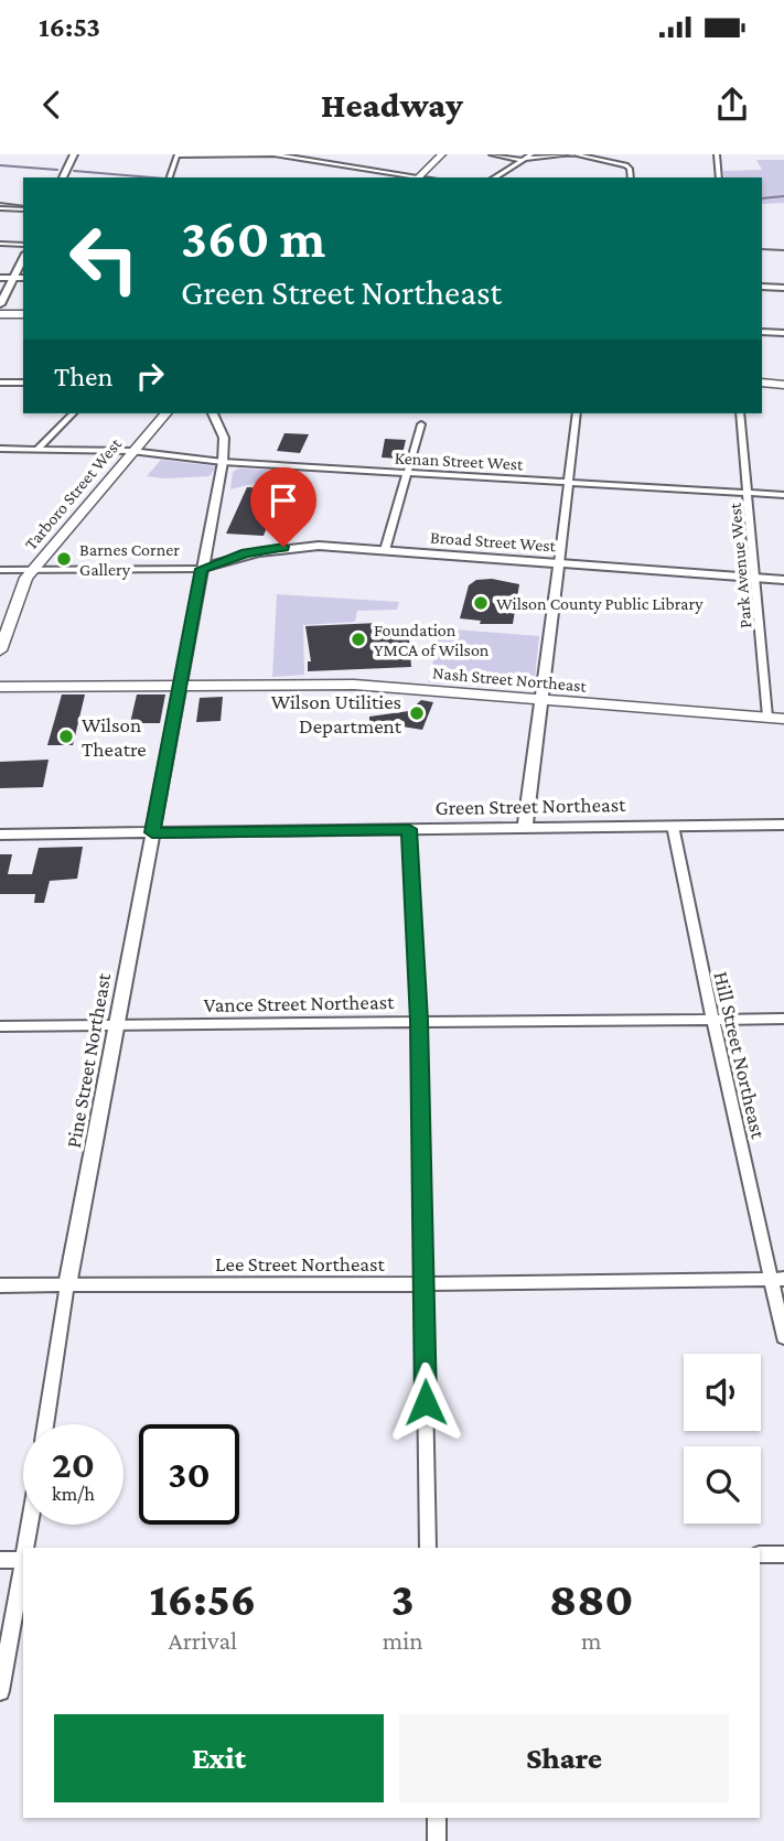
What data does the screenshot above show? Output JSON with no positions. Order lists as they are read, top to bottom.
{
  "streets": {
    "main road": ["Tarboro Street West", "Nash Street Northeast"],
    "street": [
      "Kenan Street West",
      "Broad Street West",
      "Park Avenue West",
      "Green Street Northeast",
      "Vance Street Northeast",
      "Hill Street Northeast",
      "Pine Street Northeast",
      "Lee Street Northeast"
    ]
  },
  "crossings": [
    ["Kenan Street West", "Tarboro Street West"],
    ["Kenan Street West", "Park Avenue West"],
    ["Kenan Street West", "Pine Street Northeast"],
    ["Broad Street West", "Park Avenue West"],
    ["Broad Street West", "Pine Street Northeast"],
    ["Park Avenue West", "Nash Street Northeast"],
    ["Nash Street Northeast", "Pine Street Northeast"],
    ["Green Street Northeast", "Hill Street Northeast"],
    ["Green Street Northeast", "Pine Street Northeast"],
    ["Vance Street Northeast", "Hill Street Northeast"],
    ["Vance Street Northeast", "Pine Street Northeast"],
    ["Hill Street Northeast", "Lee Street Northeast"],
    ["Pine Street Northeast", "Lee Street Northeast"]
  ],
  "places": [
    "Barnes Corner Gallery",
    "Wilson County Public Library",
    "Foundation YMCA of Wilson",
    "Wilson Utilities Department",
    "Wilson Theatre"
  ],
  "page": {
    "status": "16:53",
    "header": "Headway",
    "turn": ["360 m", "Green Street Northeast"],
    "then": "Then",
    "speed": "20 km/h",
    "limit": "30",
    "eta": [
      "16:56",
      "Arrival",
      "3",
      "min",
      "880",
      "m"
    ],
    "buttons": ["Exit", "Share"]
  }
}
